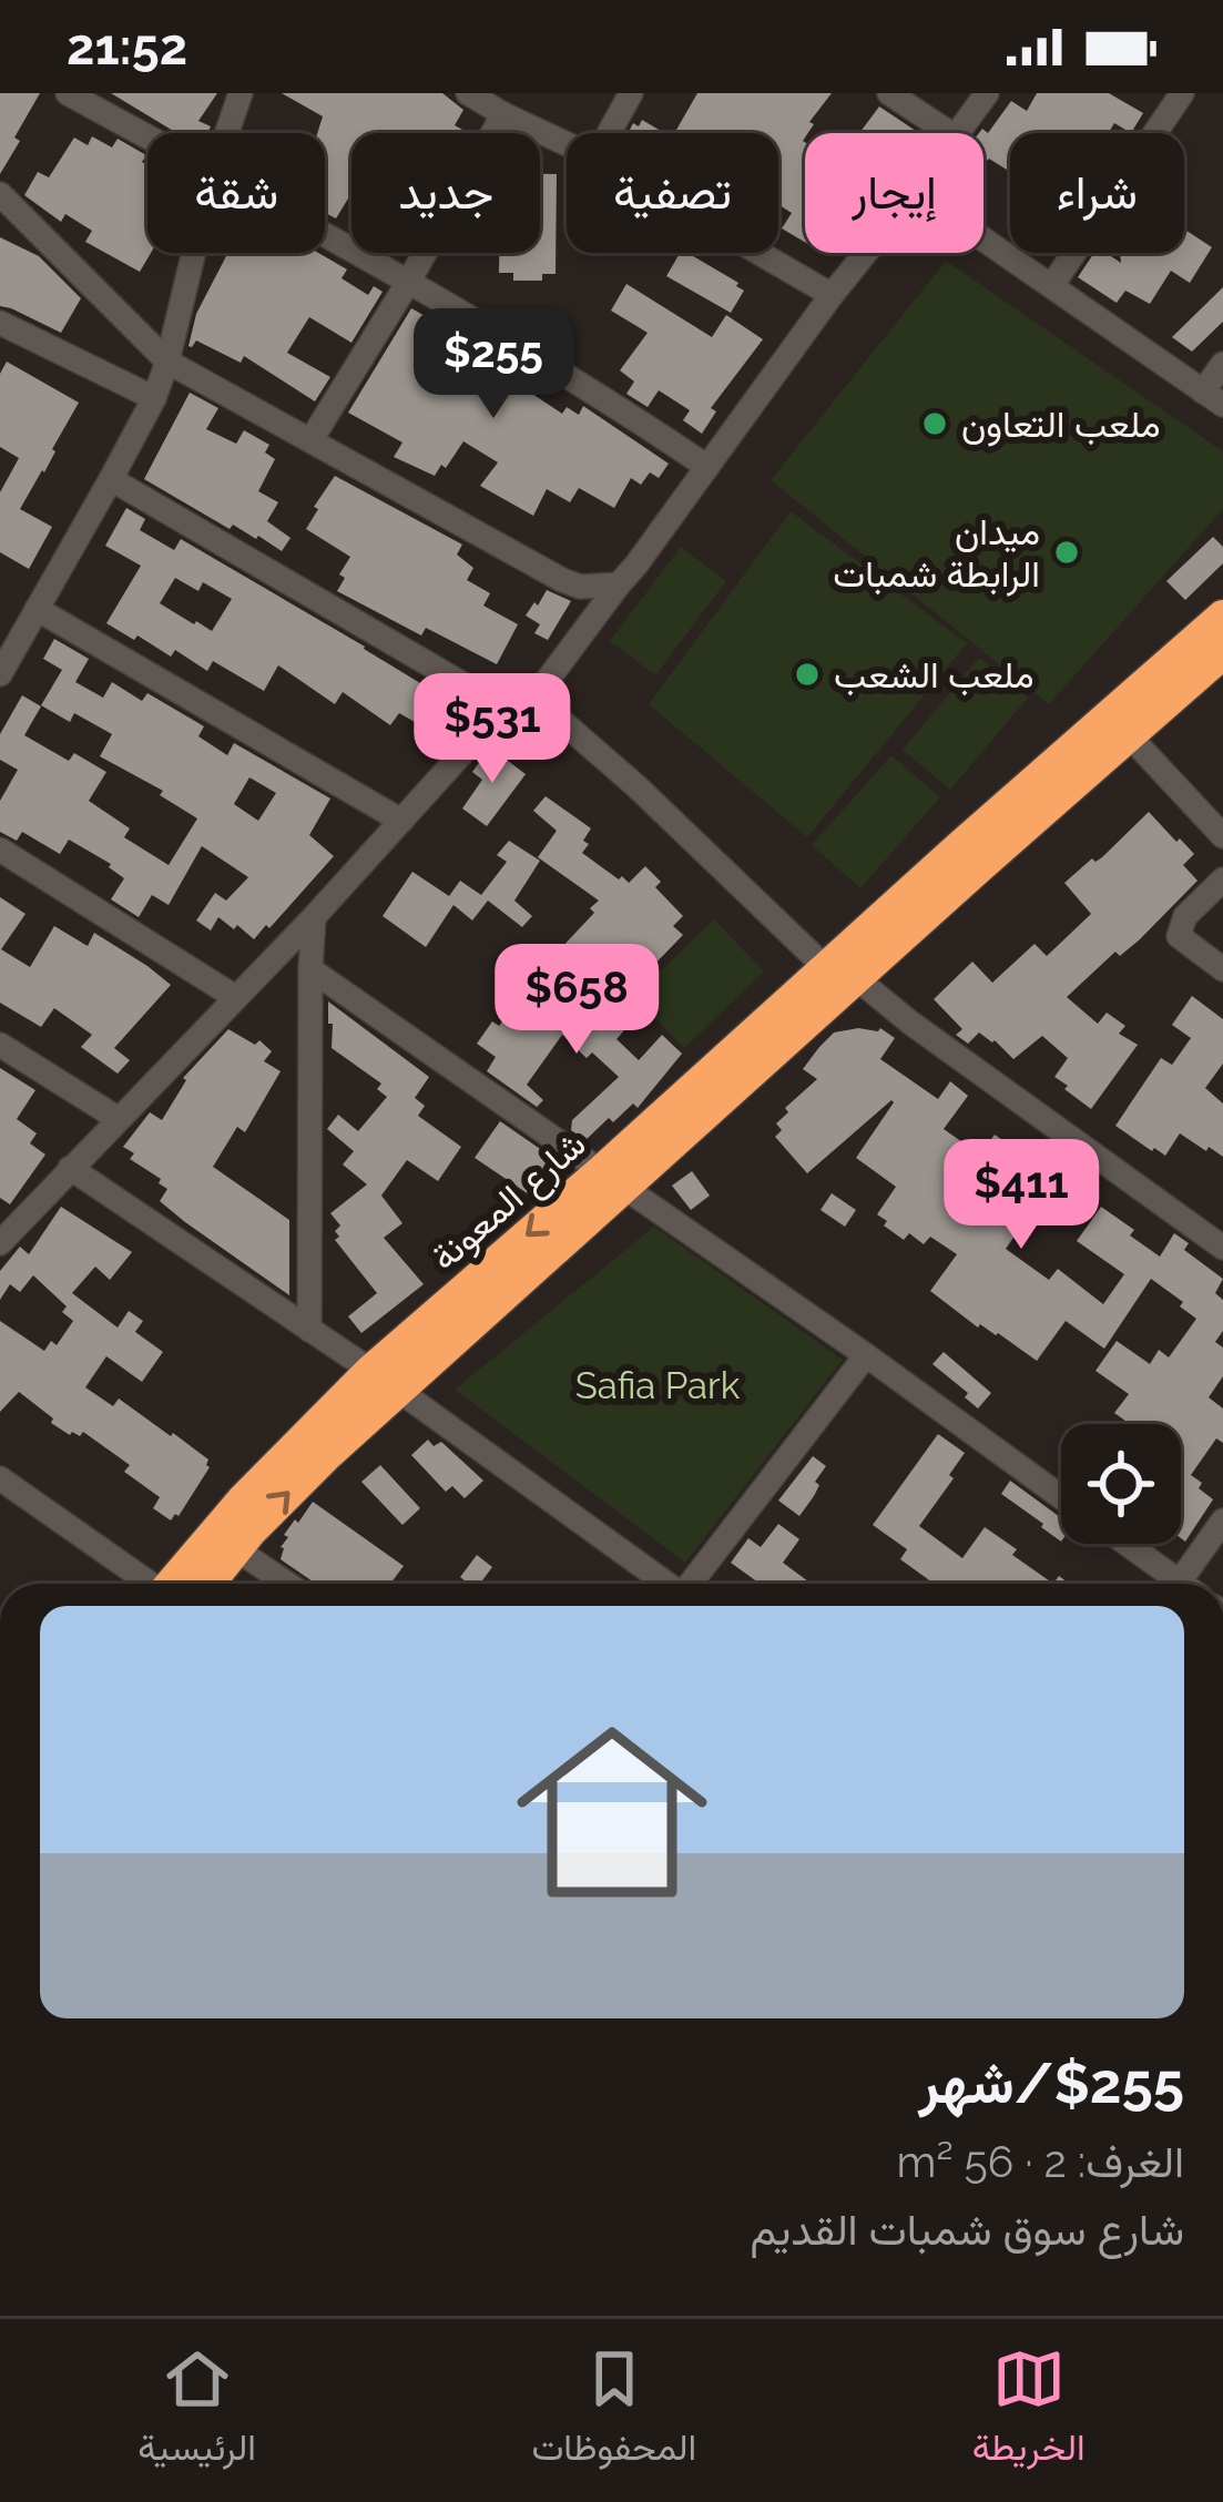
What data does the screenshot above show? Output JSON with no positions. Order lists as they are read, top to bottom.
{
  "streets": {
    "highway": ["شارع المعونة"]
  },
  "parks": ["Safia Park"],
  "places": ["ملعب التعاون", "ميدان الرابطة شمبات", "ملعب الشعب"],
  "page": {
    "status": "21:52",
    "chip": [
      "شراء",
      "إيجار",
      "تصفية",
      "جديد",
      "شقة"
    ],
    "price": [
      "$255",
      "$531",
      "$658",
      "$411"
    ],
    "list": [
      {
        "name": "$255/شهر",
        "note": "الغرف: 2 · 56 m² · شارع سوق شمبات القديم"
      }
    ],
    "tabs": ["الخريطة", "المحفوظات", "الرئيسية"]
  }
}
